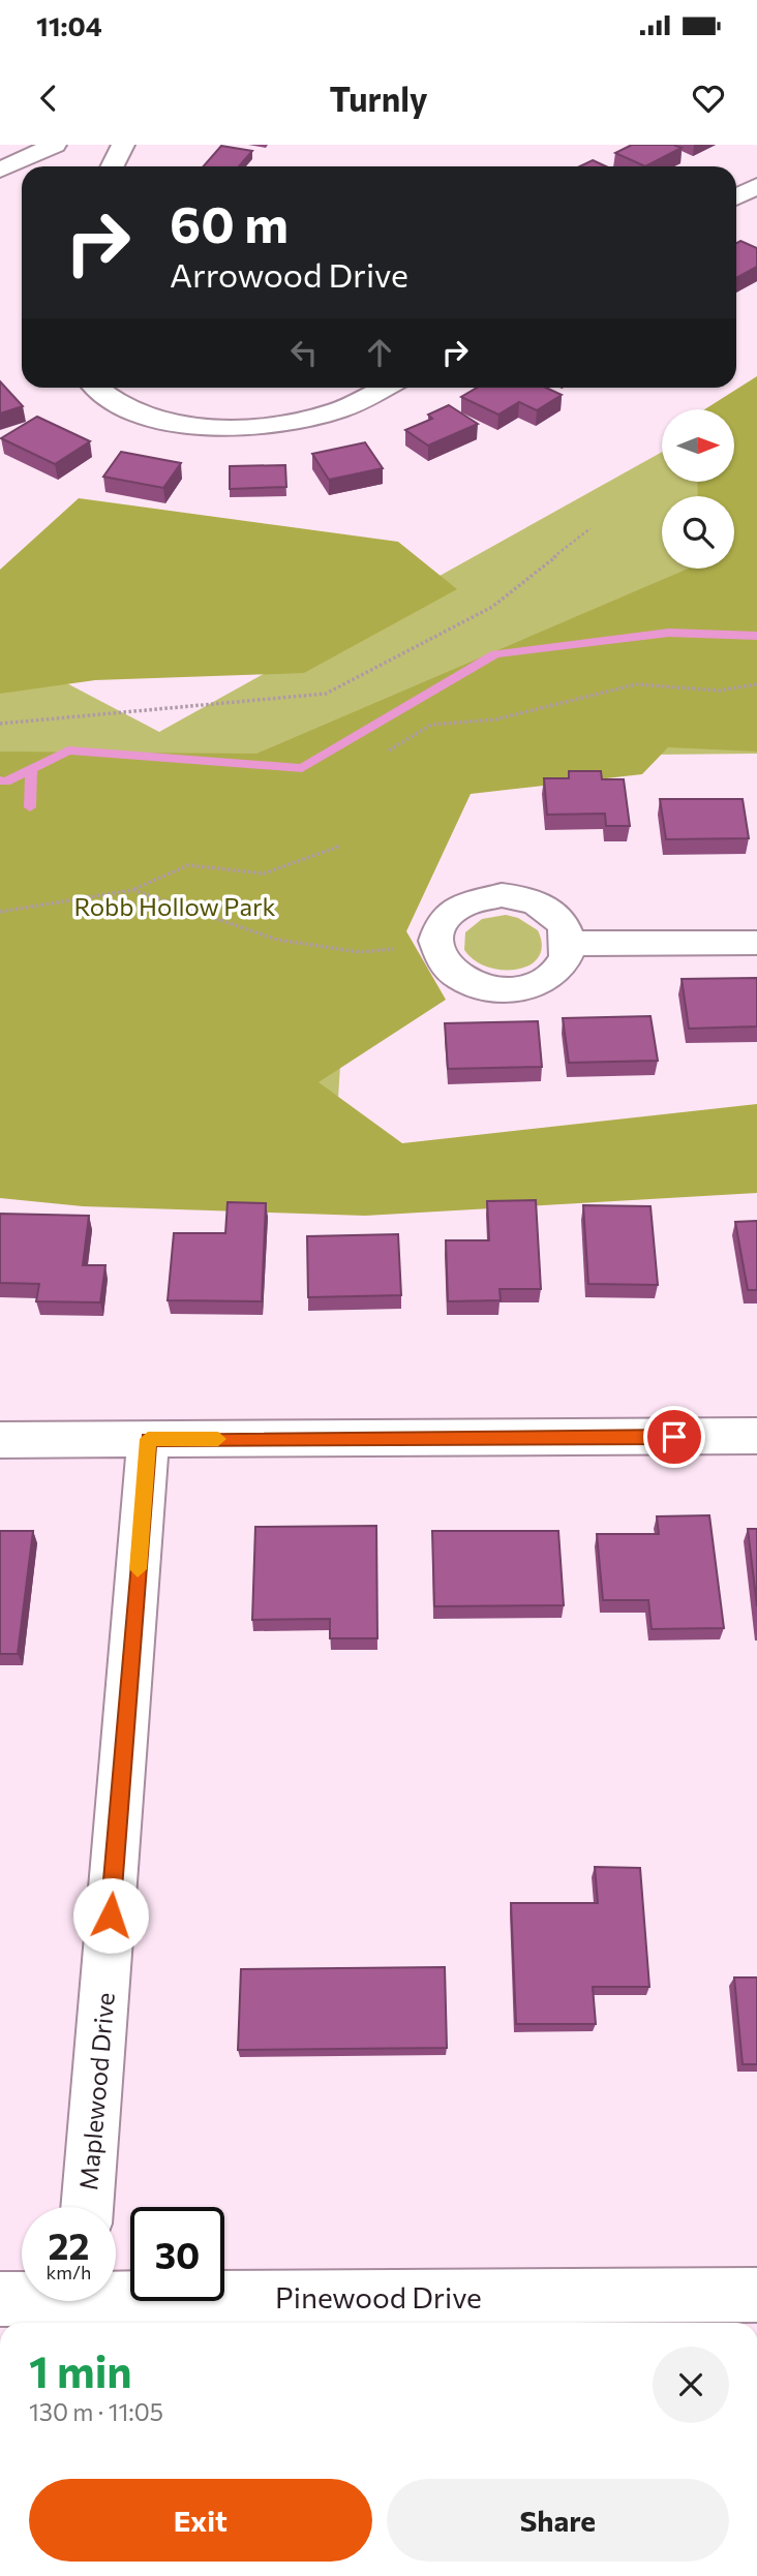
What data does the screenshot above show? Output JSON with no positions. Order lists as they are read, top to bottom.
{
  "streets": {
    "street": ["Maplewood Drive", "Pinewood Drive"]
  },
  "parks": ["Robb Hollow Park"],
  "north": "right",
  "page": {
    "status": "11:04",
    "header": "Turnly",
    "turn": ["60 m", "Arrowood Drive"],
    "speed": "22 km/h",
    "limit": "30",
    "heading": ["1 min", "130 m · 11:05"],
    "buttons": ["Exit", "Share"]
  }
}
